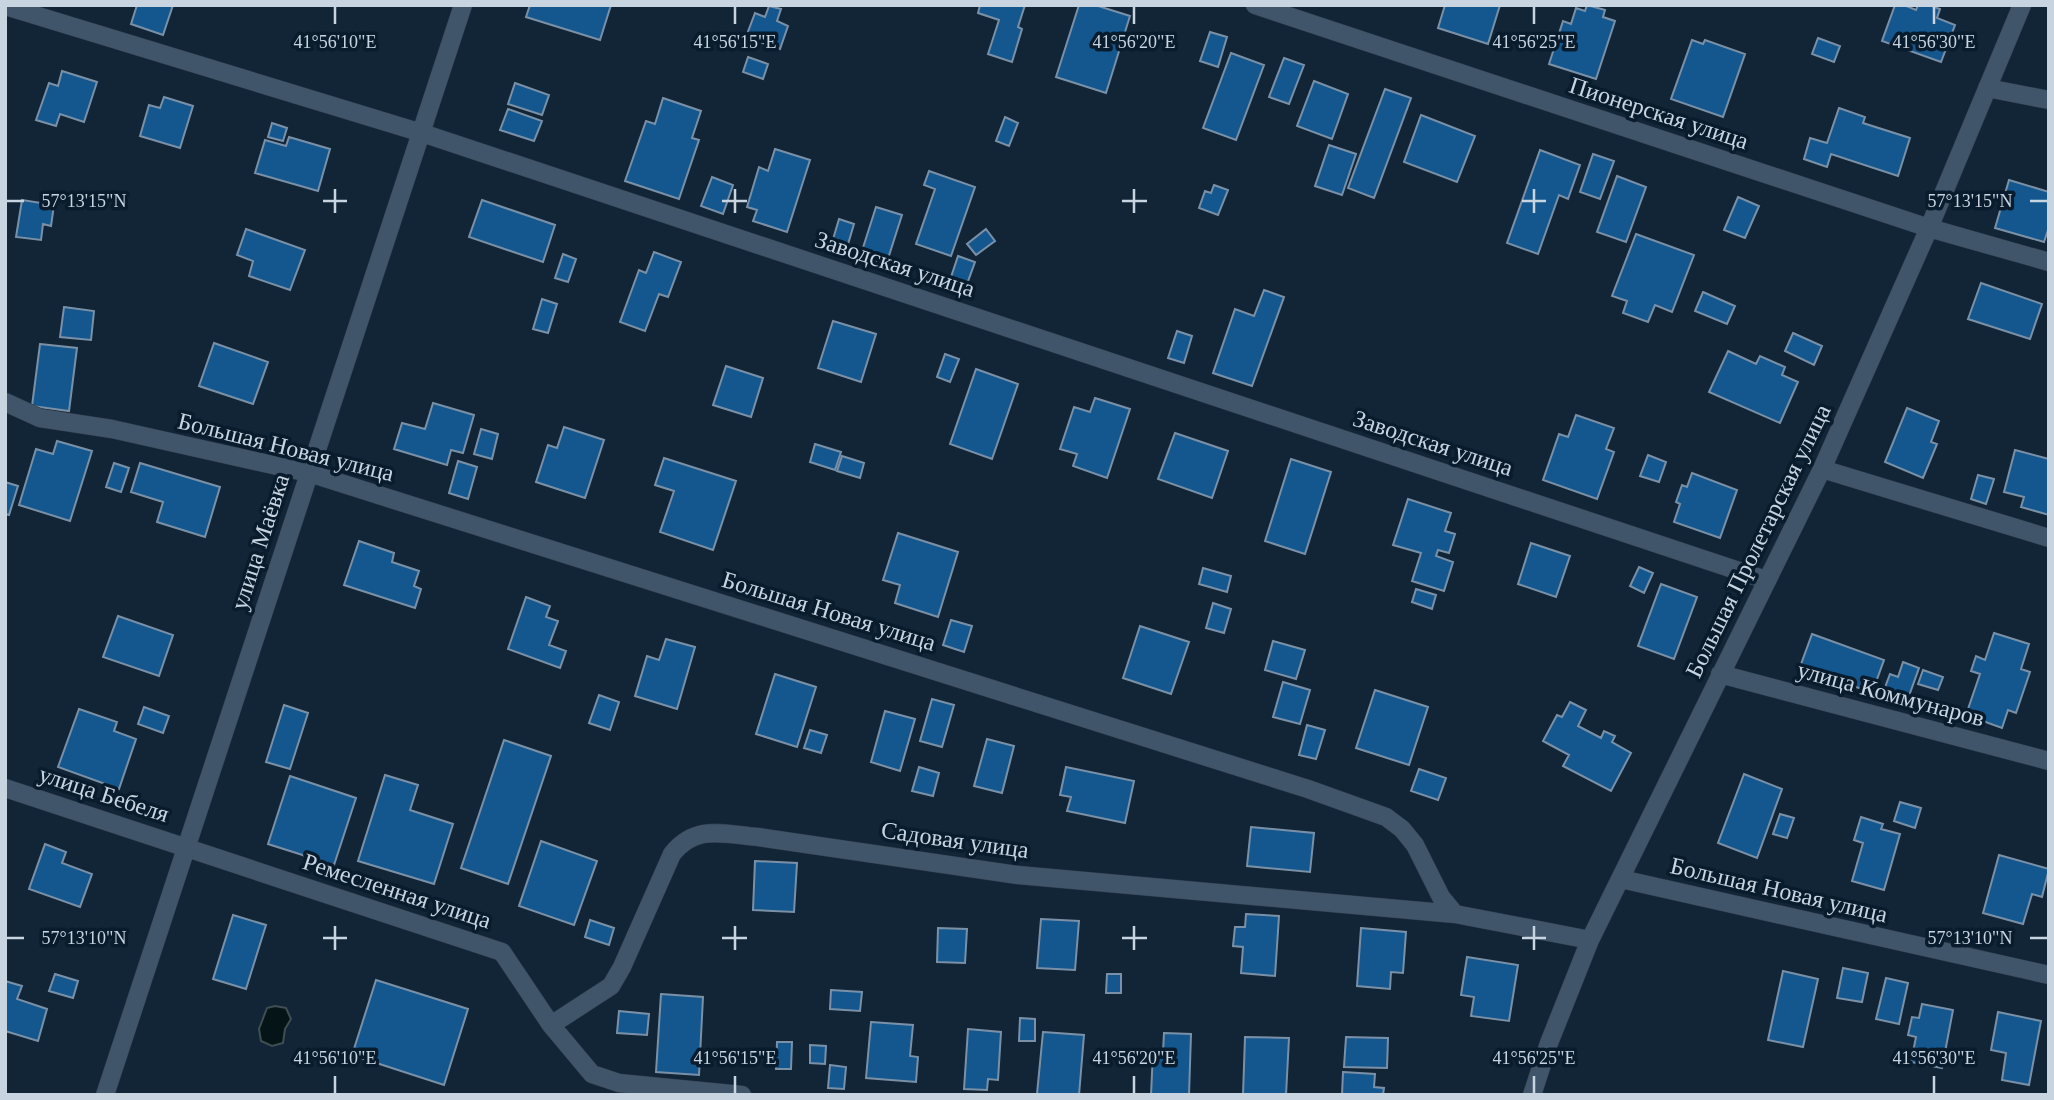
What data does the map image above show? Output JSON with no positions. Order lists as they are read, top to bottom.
{
  "streets": {
    "street": [
      "Пионерская улица",
      "Заводская улица",
      "Большая Новая улица",
      "Большая Пролетарская улица",
      "улица Маёвка",
      "улица Коммунаров",
      "улица Бебеля",
      "Садовая улица",
      "Ремесленная улица"
    ]
  },
  "crossings": [
    ["Пионерская улица", "Большая Пролетарская улица"],
    ["Заводская улица", "Большая Пролетарская улица"],
    ["Заводская улица", "улица Маёвка"],
    ["Большая Новая улица", "Большая Пролетарская улица"],
    ["Большая Новая улица", "улица Маёвка"],
    ["Большая Новая улица", "Садовая улица"],
    ["Большая Пролетарская улица", "улица Коммунаров"],
    ["улица Маёвка", "улица Бебеля"],
    ["улица Маёвка", "Ремесленная улица"],
    ["улица Бебеля", "Ремесленная улица"],
    ["Садовая улица", "Ремесленная улица"]
  ],
  "coordinates": [
    "41°56'10\"E",
    "41°56'15\"E",
    "41°56'20\"E",
    "41°56'25\"E",
    "41°56'30\"E",
    "57°13'15\"N",
    "57°13'10\"N"
  ]
}
